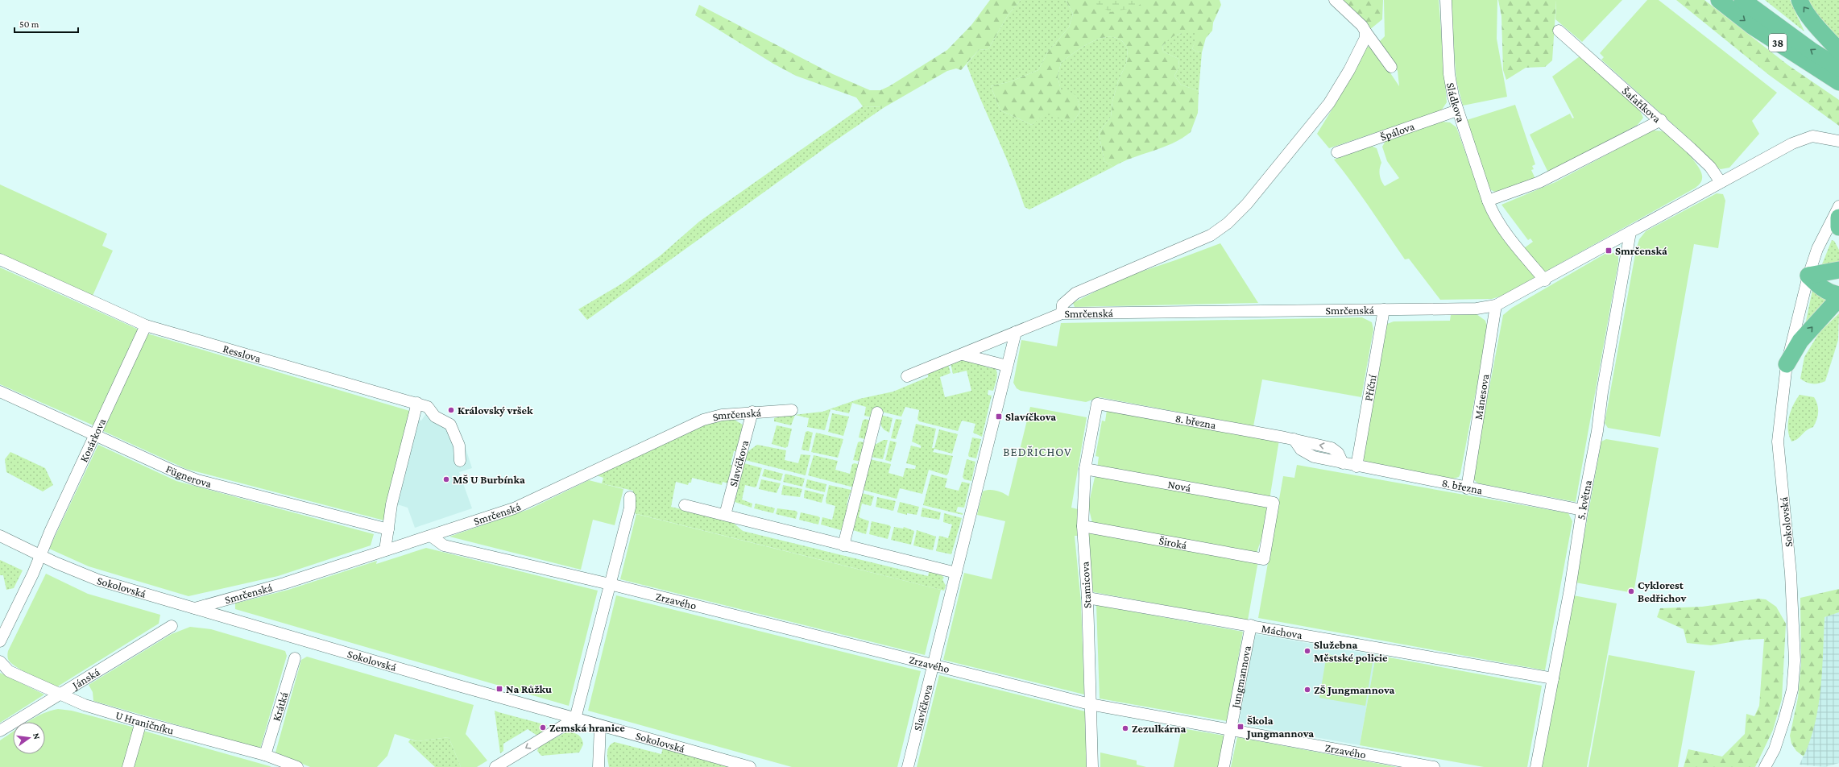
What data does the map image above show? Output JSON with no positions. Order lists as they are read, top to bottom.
{
  "streets": {
    "highway": ["38"],
    "street": [
      "Sládkova",
      "Šafaříkova",
      "Špálova",
      "Smrčenská",
      "Resslova",
      "Příční",
      "Mánesova",
      "8. března",
      "Kosárkova",
      "Slavíčkova",
      "Fügnerova",
      "Nová",
      "5. května",
      "Sokolovská",
      "Široká",
      "Stamicova",
      "Zrzavého",
      "Máchova",
      "Jungmannova",
      "Jánská",
      "Krátká",
      "U Hraničníku"
    ]
  },
  "crossings": [
    ["Sládkova", "Špálova"],
    ["Sládkova", "Smrčenská"],
    ["Šafaříkova", "Smrčenská"],
    ["Smrčenská", "Příční"],
    ["Smrčenská", "Mánesova"],
    ["Smrčenská", "Slavíčkova"],
    ["Smrčenská", "5. května"],
    ["Smrčenská", "Sokolovská"],
    ["Smrčenská", "Zrzavého"],
    ["Resslova", "Kosárkova"],
    ["Příční", "8. března"],
    ["Mánesova", "8. března"],
    ["8. března", "5. května"],
    ["8. března", "Stamicova"],
    ["Kosárkova", "Fügnerova"],
    ["Kosárkova", "Sokolovská"],
    ["Slavíčkova", "Zrzavého"],
    ["Nová", "Široká"],
    ["Nová", "Stamicova"],
    ["5. května", "Máchova"],
    ["Široká", "Stamicova"],
    ["Stamicova", "Zrzavého"],
    ["Stamicova", "Máchova"],
    ["Zrzavého", "Jungmannova"],
    ["Máchova", "Jungmannova"],
    ["Jánská", "U Hraničníku"],
    ["Krátká", "U Hraničníku"]
  ],
  "districts": ["BEDŘICHOV"],
  "places": {
    "transit": [
      "Smrčenská",
      "Slavíčkova",
      "Na Růžku",
      "Škola Jungmannova"
    ],
    "other": [
      "Královský vršek",
      "MŠ U Burbínka",
      "Cyklorest Bedřichov",
      "Služebna Městské policie",
      "ZŠ Jungmannova",
      "Zemská hranice",
      "Zezulkárna"
    ]
  },
  "scale_bar": "50 m",
  "north": "right"
}
